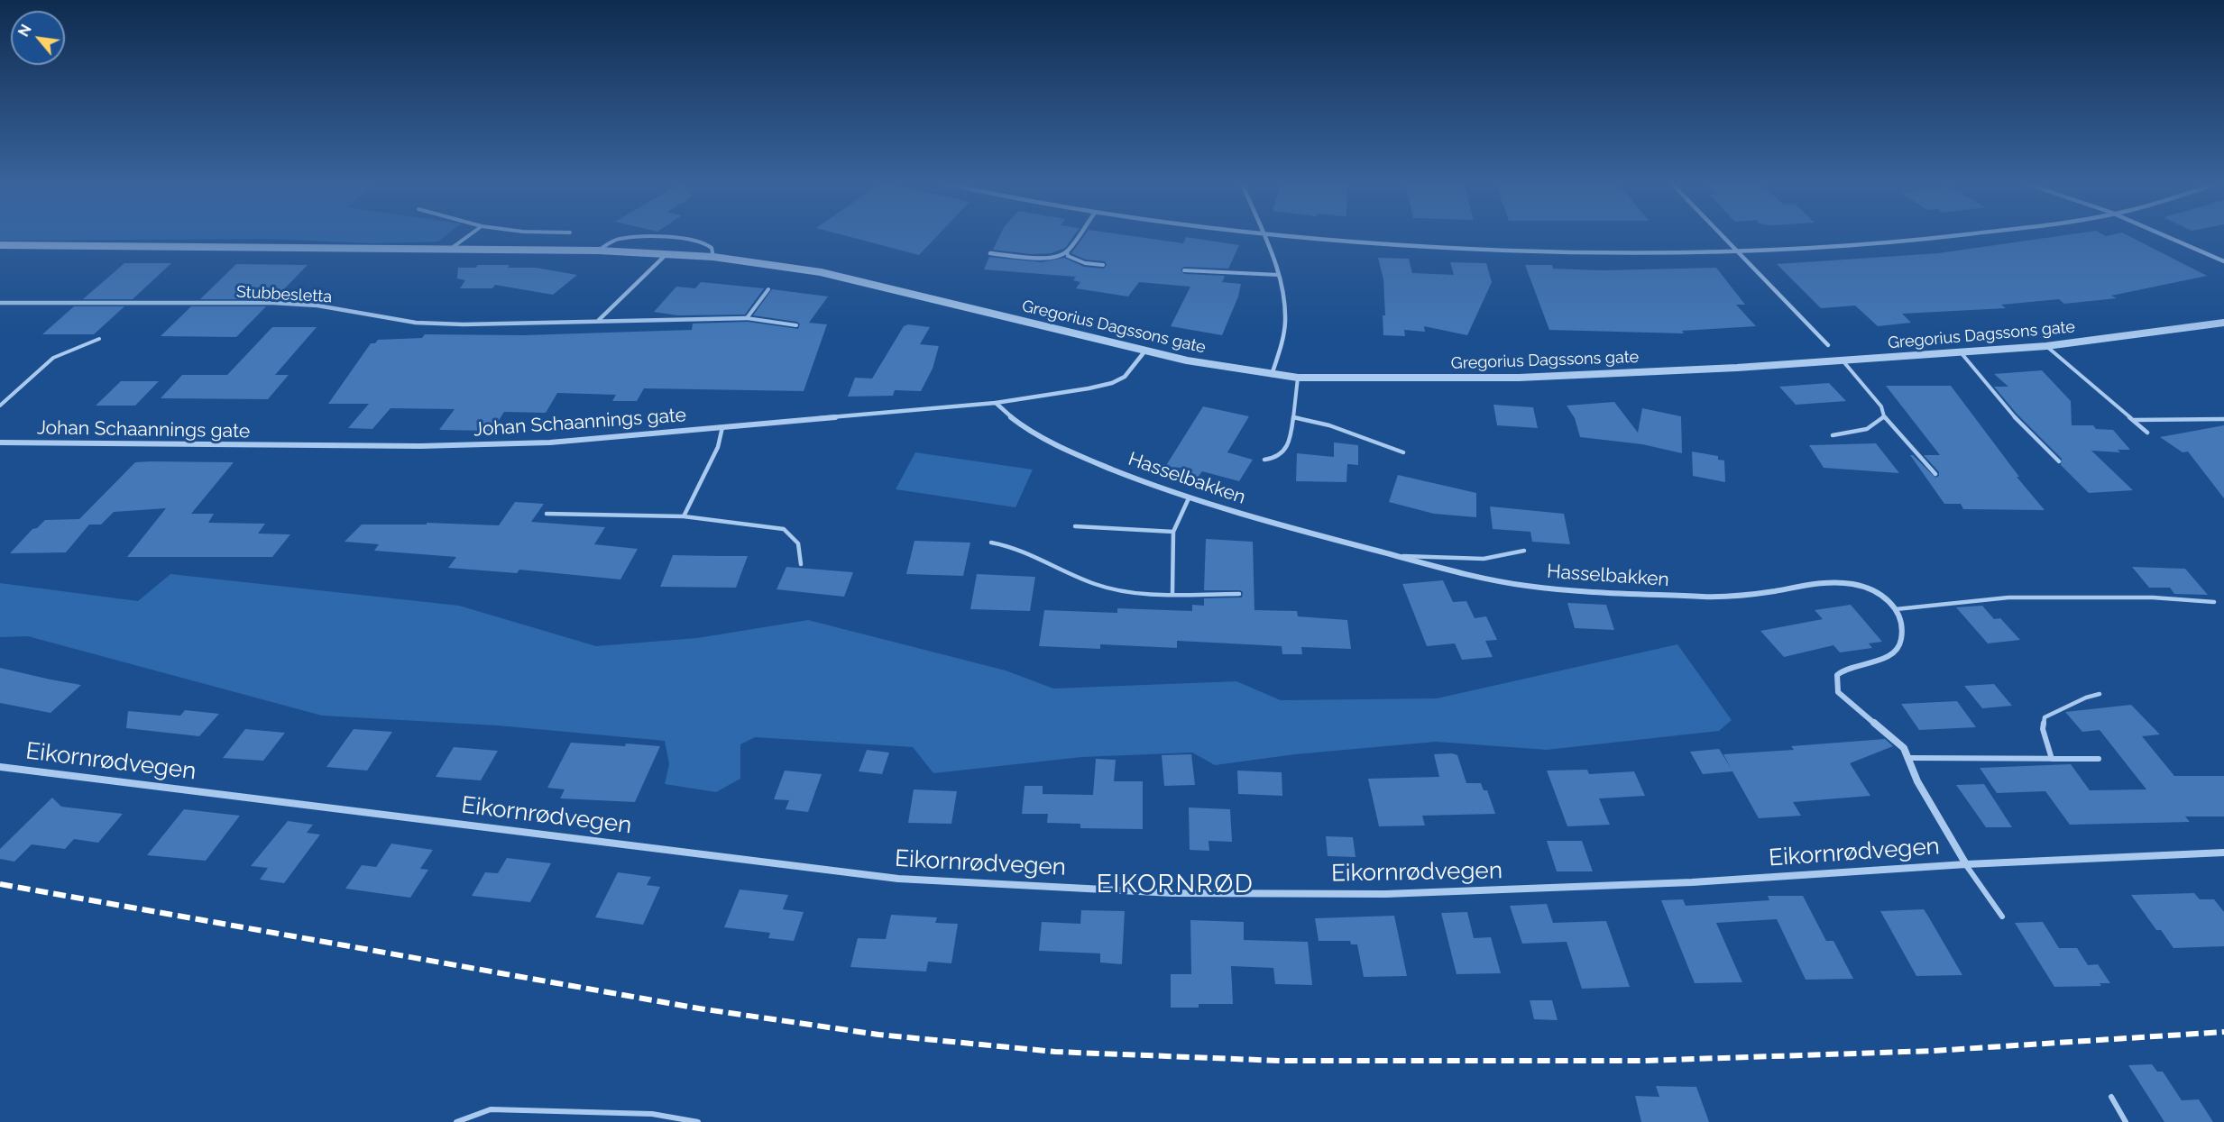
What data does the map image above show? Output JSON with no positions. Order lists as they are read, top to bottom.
{
  "streets": {
    "street": [
      "Stubbesletta",
      "Gregorius Dagssons gate",
      "Johan Schaannings gate",
      "Hasselbakken",
      "Eikornrødvegen"
    ]
  },
  "crossings": [
    ["Gregorius Dagssons gate", "Johan Schaannings gate"],
    ["Johan Schaannings gate", "Hasselbakken"]
  ],
  "districts": ["EIKORNRØD"],
  "north": "top left"
}
